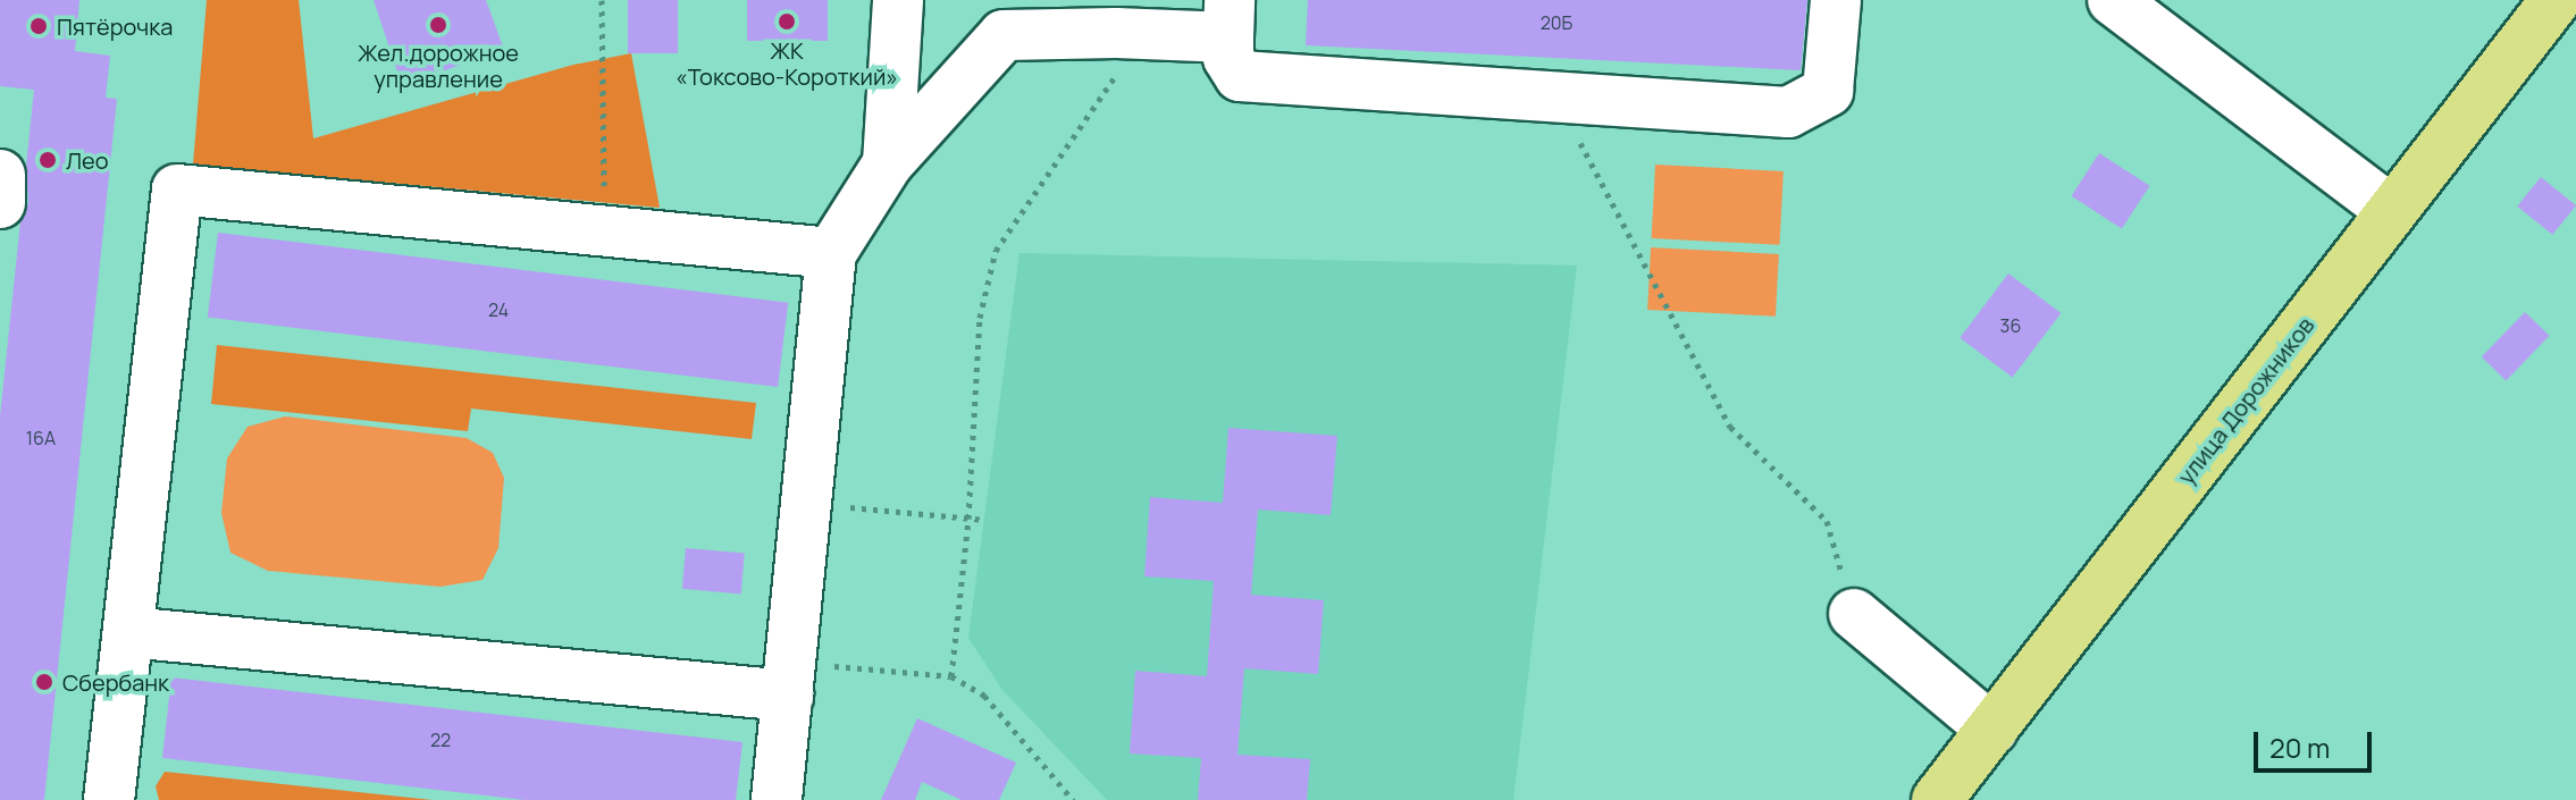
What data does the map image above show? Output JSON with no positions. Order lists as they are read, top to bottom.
{
  "streets": {
    "main road": ["улица Дорожников"]
  },
  "places": [
    "ЖК «Токсово-Короткий»",
    "Жел.дорожное управление",
    "Пятёрочка",
    "Лео",
    "Сбербанк"
  ],
  "house_numbers": [
    "20Б",
    "24",
    "36",
    "16А",
    "22"
  ],
  "scale_bar": "20 m"
}
